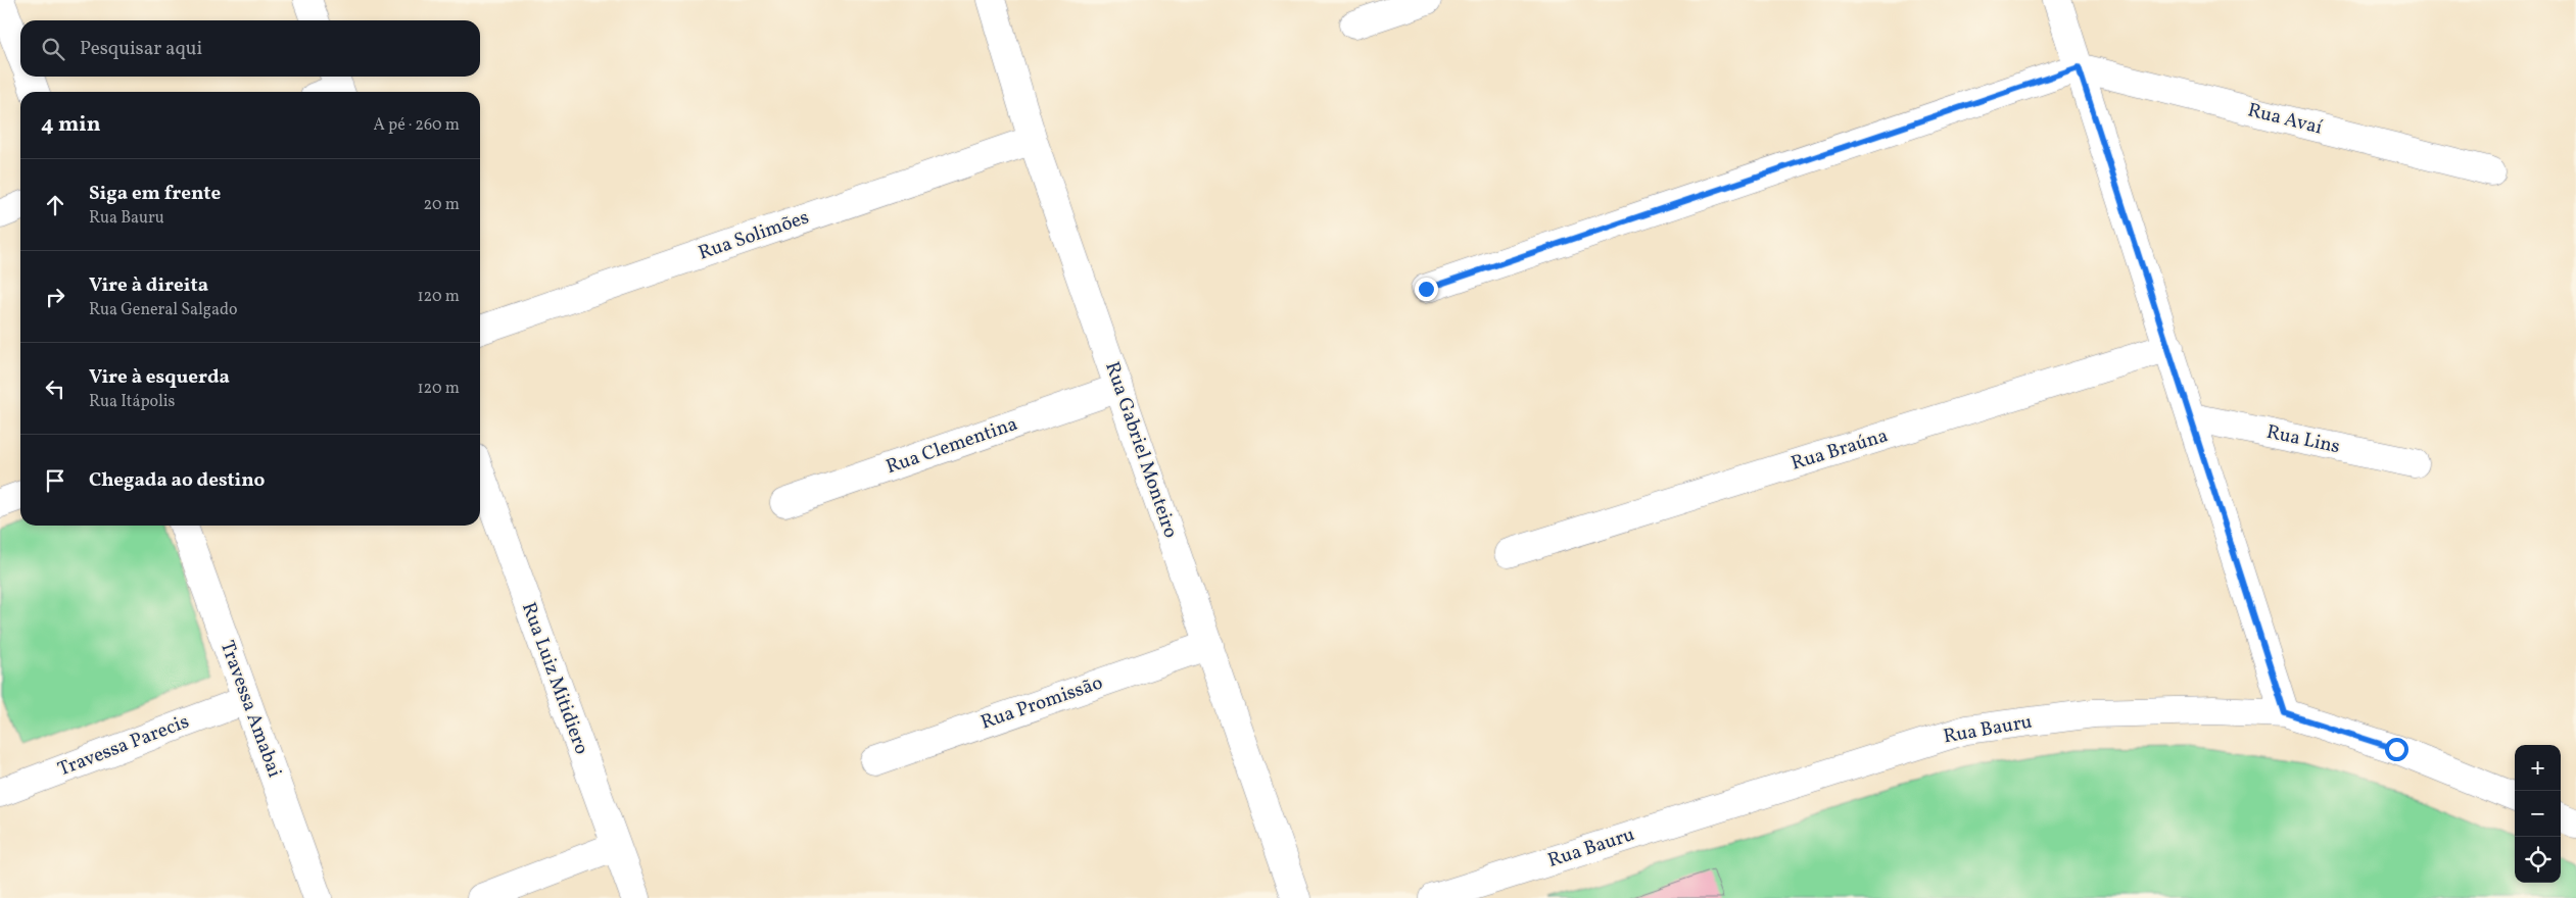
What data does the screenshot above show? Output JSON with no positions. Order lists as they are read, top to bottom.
{
  "streets": {
    "street": [
      "Rua Avaí",
      "Rua Solimões",
      "Rua Lins",
      "Rua Clementina",
      "Rua Gabriel Monteiro",
      "Rua Braúna",
      "Rua Luiz Mitidiero",
      "Rua Promissão",
      "Travessa Amabai",
      "Rua Bauru",
      "Travessa Parecis"
    ]
  },
  "crossings": [
    ["Rua Solimões", "Rua Gabriel Monteiro"],
    ["Rua Clementina", "Rua Gabriel Monteiro"],
    ["Rua Gabriel Monteiro", "Rua Promissão"],
    ["Travessa Amabai", "Travessa Parecis"]
  ],
  "page": {
    "search": "Pesquisar aqui",
    "heading": ["4 min", "A pé · 260 m"],
    "list": [
      ["Siga em frente", "Rua Bauru", "20 m"],
      ["Vire à direita", "Rua General Salgado", "120 m"],
      ["Vire à esquerda", "Rua Itápolis", "120 m"],
      "Chegada ao destino"
    ],
    "map_buttons": ["+", "−"]
  }
}
